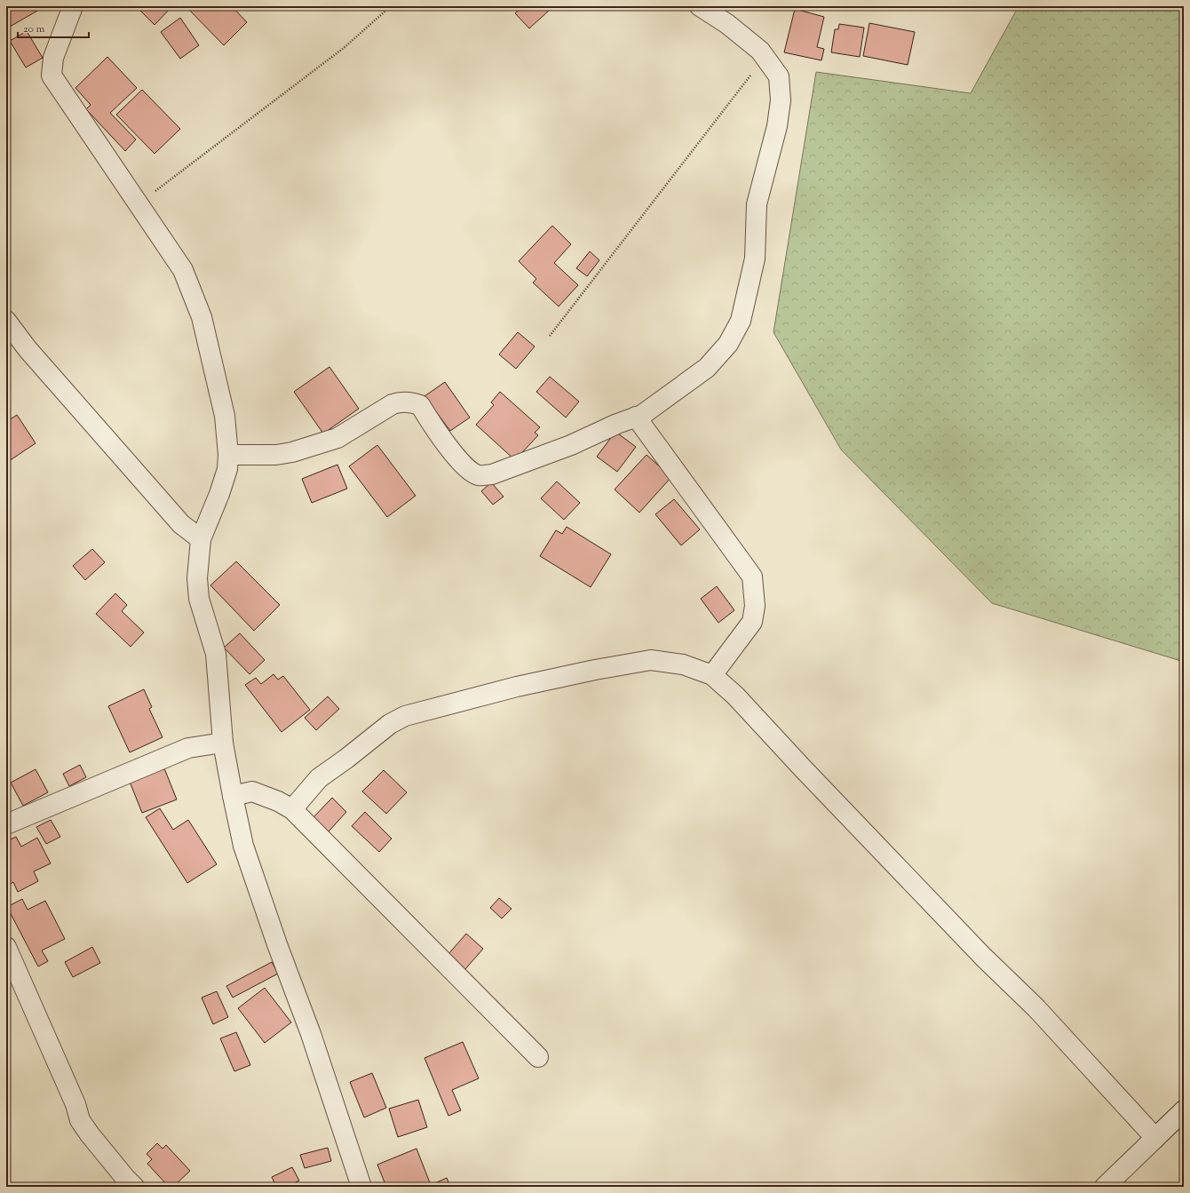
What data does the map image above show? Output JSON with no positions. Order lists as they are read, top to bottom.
{
  "scale_bar": "20 m"
}
